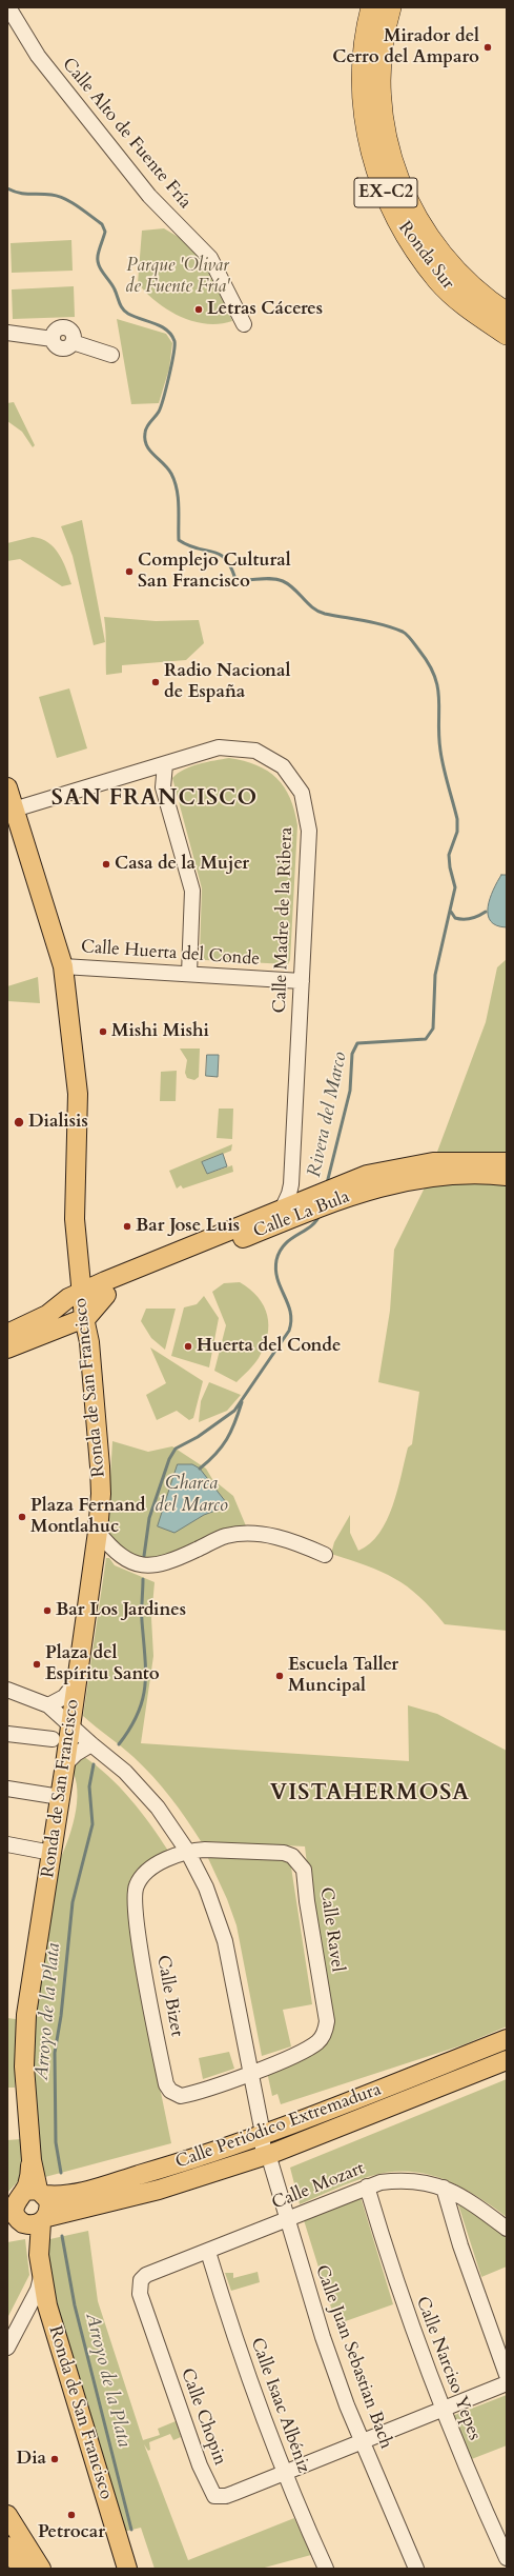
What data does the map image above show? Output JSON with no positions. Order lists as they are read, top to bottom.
{
  "streets": {
    "highway": ["EX-C2", "Ronda Sur"],
    "main road": ["Calle La Bula", "Ronda de San Francisco", "Calle Periódico Extremadura"],
    "street": [
      "Calle Alto de Fuente Fría",
      "Calle Madre de la Ribera",
      "Calle Huerta del Conde",
      "Calle Ravel",
      "Calle Bizet",
      "Calle Mozart",
      "Calle Juan Sebastian Bach",
      "Calle Narciso Yepes",
      "Calle Isaac Albéniz",
      "Calle Chopin"
    ]
  },
  "crossings": [
    ["Calle Madre de la Ribera", "Calle Huerta del Conde"],
    ["Calle Madre de la Ribera", "Calle La Bula"],
    ["Calle Madre de la Ribera", "Ronda de San Francisco"],
    ["Calle Huerta del Conde", "Ronda de San Francisco"],
    ["Calle La Bula", "Ronda de San Francisco"],
    ["Ronda de San Francisco", "Calle Periódico Extremadura"],
    ["Calle Ravel", "Calle Bizet"],
    ["Calle Periódico Extremadura", "Calle Juan Sebastian Bach"],
    ["Calle Mozart", "Calle Juan Sebastian Bach"],
    ["Calle Mozart", "Calle Narciso Yepes"],
    ["Calle Mozart", "Calle Isaac Albéniz"],
    ["Calle Mozart", "Calle Chopin"],
    ["Calle Isaac Albéniz", "Calle Chopin"]
  ],
  "districts": ["SAN FRANCISCO", "VISTAHERMOSA"],
  "water": ["Rivera del Marco", "Charca del Marco", "Arroyo de la Plata"],
  "parks": ["Parque 'Olivar de Fuente Fría'"],
  "places": [
    "Mirador del Cerro del Amparo",
    "Letras Cáceres",
    "Complejo Cultural San Francisco",
    "Radio Nacional de España",
    "Casa de la Mujer",
    "Mishi Mishi",
    "Dialisis",
    "Bar Jose Luis",
    "Huerta del Conde",
    "Plaza Fernand Montlahuc",
    "Bar Los Jardines",
    "Plaza del Espíritu Santo",
    "Escuela Taller Muncipal",
    "Dia",
    "Petrocar"
  ]
}
